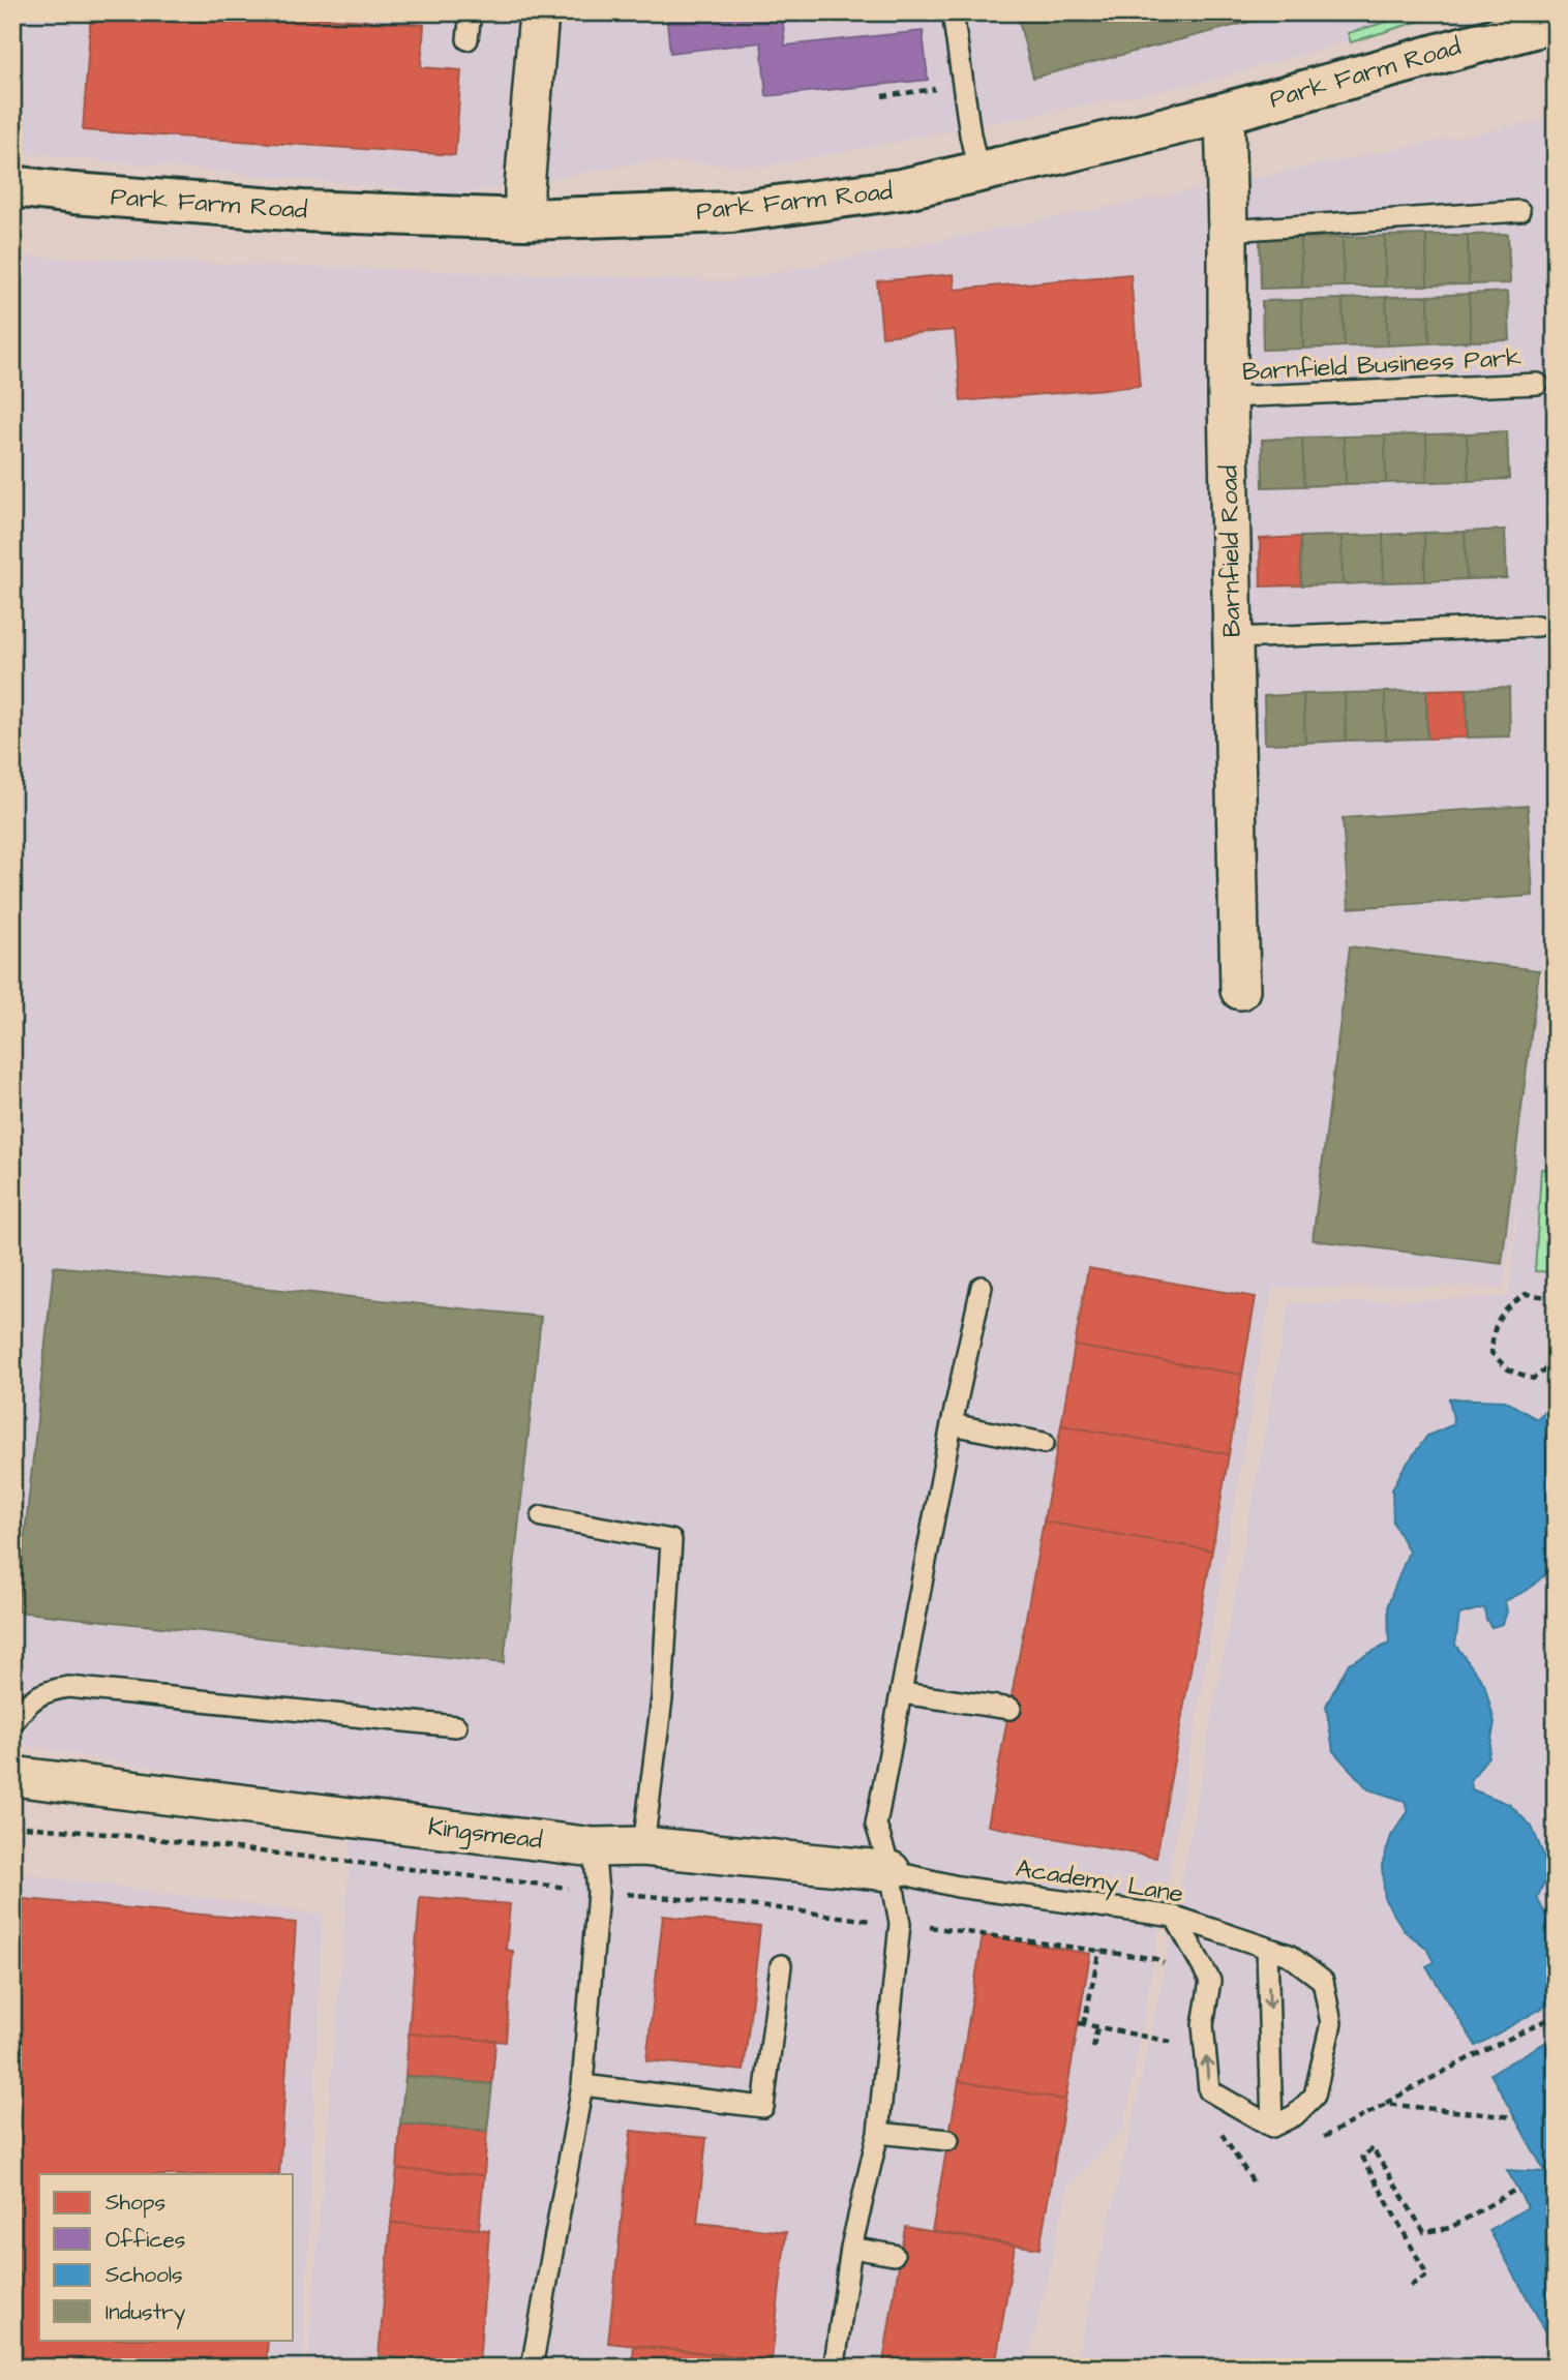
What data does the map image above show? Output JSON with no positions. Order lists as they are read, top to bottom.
{
  "streets": {
    "street": ["Park Farm Road", "Barnfield Road", "Kingsmead"],
    "lane": ["Barnfield Business Park", "Academy Lane"]
  },
  "crossings": [
    ["Park Farm Road", "Barnfield Road"],
    ["Barnfield Business Park", "Barnfield Road"],
    ["Kingsmead", "Academy Lane"]
  ],
  "legend": [
    "Shops",
    "Offices",
    "Schools",
    "Industry"
  ]
}
